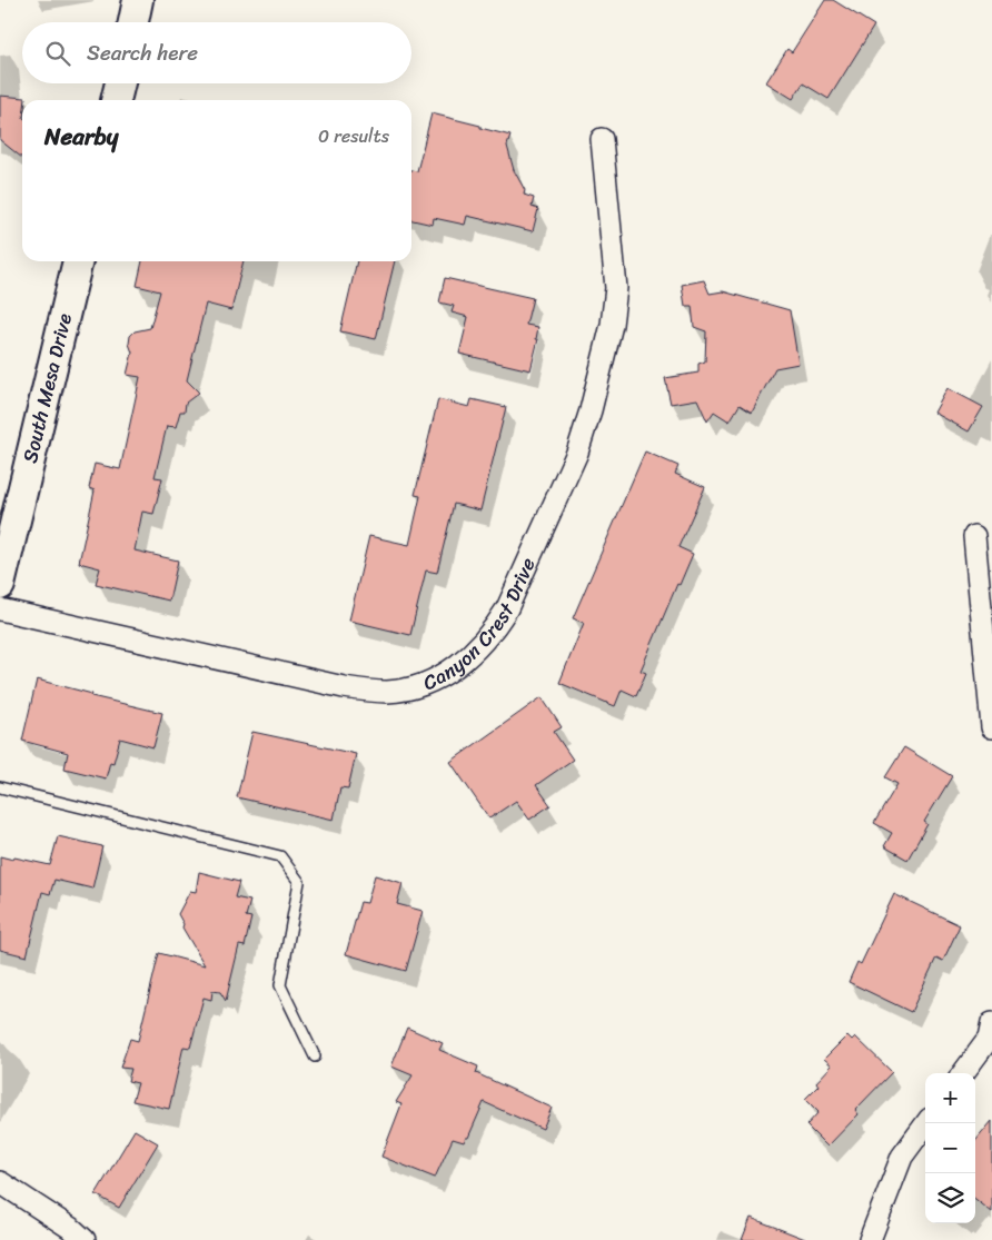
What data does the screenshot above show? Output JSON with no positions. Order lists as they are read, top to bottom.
{
  "streets": {
    "street": ["South Mesa Drive", "Canyon Crest Drive"]
  },
  "page": {
    "search": "Search here",
    "heading": ["Nearby", "0 results"],
    "map_buttons": ["+", "−"]
  }
}
